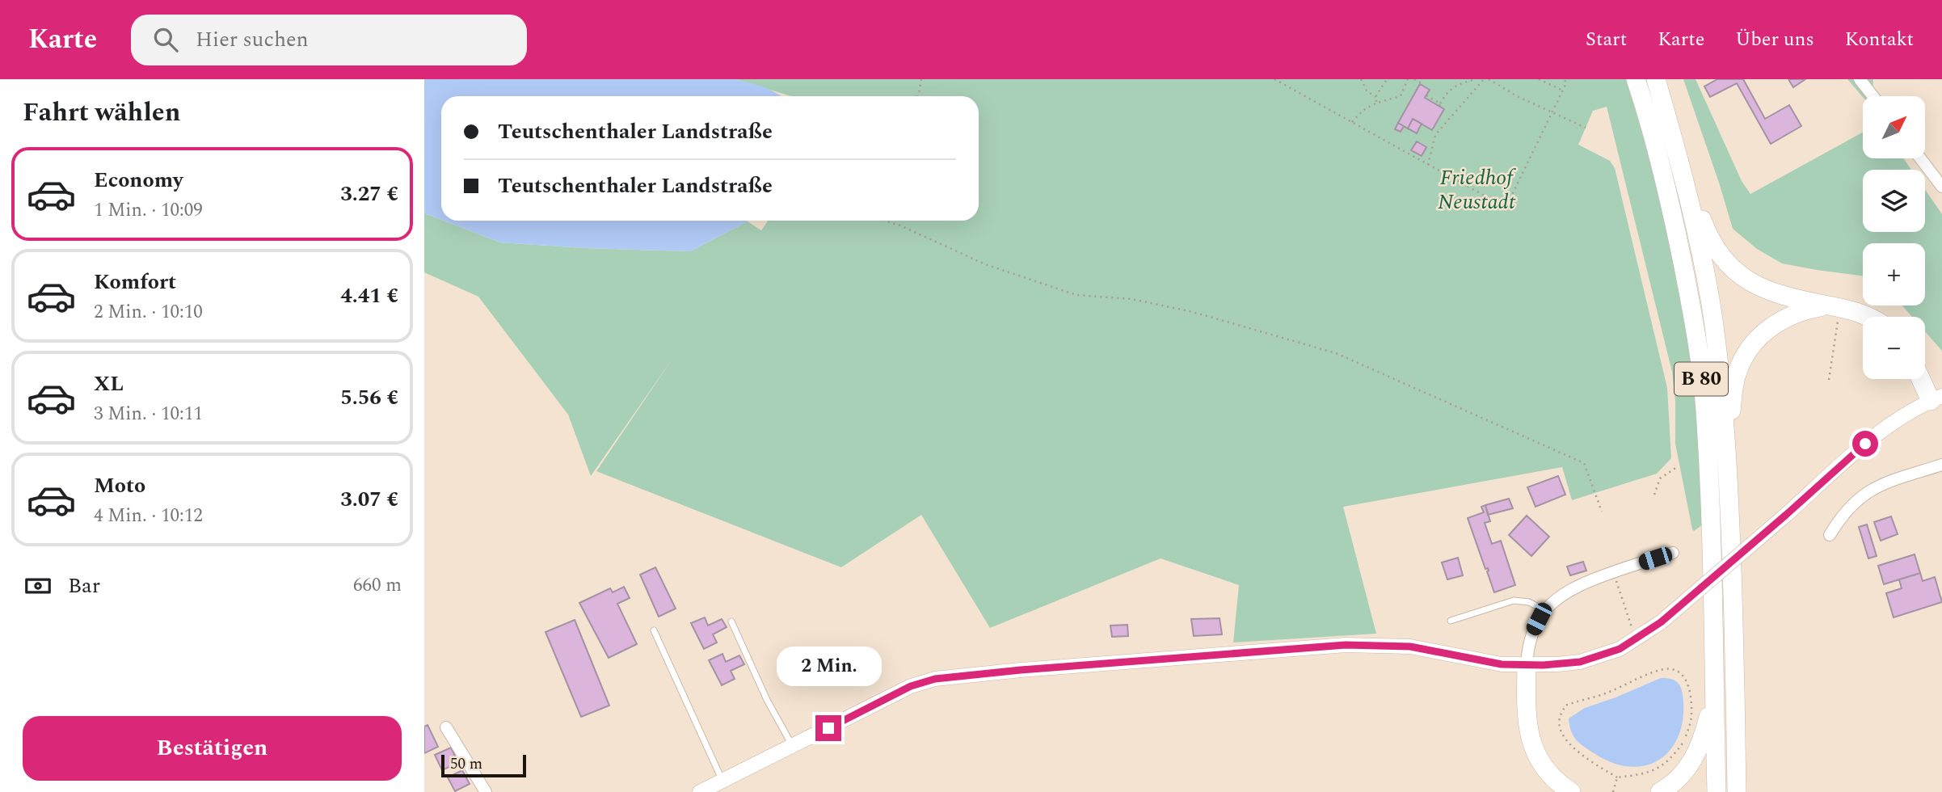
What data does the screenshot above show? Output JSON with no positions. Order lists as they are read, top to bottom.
{
  "streets": {
    "highway": ["B 80"]
  },
  "parks": ["Friedhof Neustadt"],
  "scale_bar": "50 m",
  "north": "top right",
  "page": {
    "header": "Karte",
    "search": "Hier suchen",
    "nav": [
      "Start",
      "Karte",
      "Über uns",
      "Kontakt"
    ],
    "heading": "Fahrt wählen",
    "map_buttons": ["+", "−"],
    "banner": ["Teutschenthaler Landstraße", "Teutschenthaler Landstraße"],
    "list": [
      {
        "name": "Economy",
        "note": "1 Min. · 10:09",
        "value": "3.27 €"
      },
      {
        "name": "Komfort",
        "note": "2 Min. · 10:10",
        "value": "4.41 €"
      },
      {
        "name": "XL",
        "note": "3 Min. · 10:11",
        "value": "5.56 €"
      },
      {
        "name": "Moto",
        "note": "4 Min. · 10:12",
        "value": "3.07 €"
      }
    ],
    "pay": ["Bar", "660 m"],
    "bubble": "2 Min.",
    "buttons": "Bestätigen",
    "scale": "50 m"
  }
}
